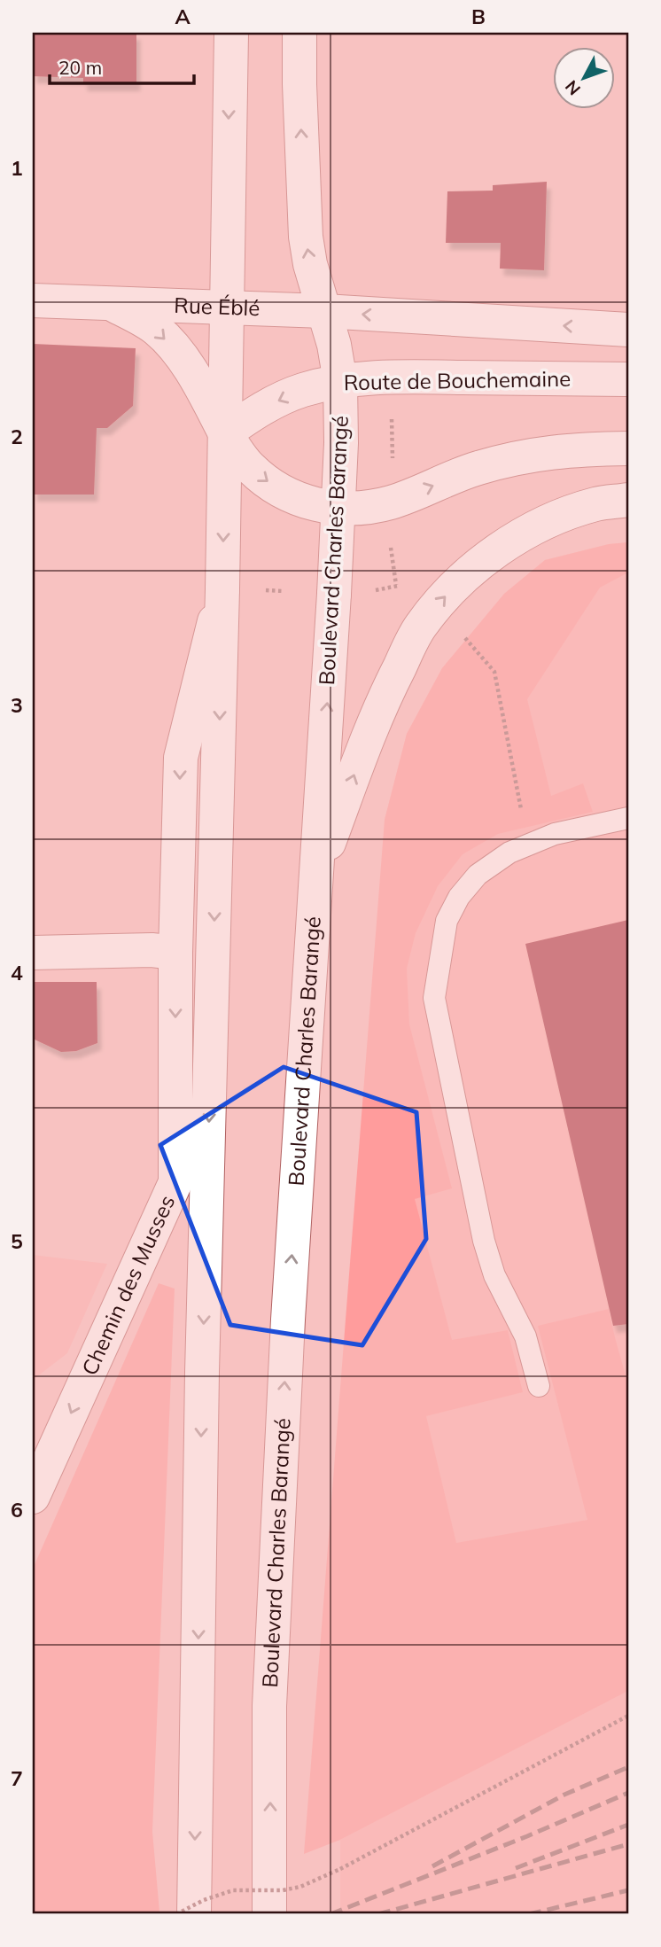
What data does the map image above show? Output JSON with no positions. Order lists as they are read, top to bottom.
{
  "streets": {
    "main road": [
      "Rue Éblé",
      "Route de Bouchemaine",
      "Boulevard Charles Barangé",
      "Chemin des Musses"
    ]
  },
  "crossings": [
    ["Rue Éblé", "Route de Bouchemaine"],
    ["Rue Éblé", "Boulevard Charles Barangé"],
    ["Route de Bouchemaine", "Boulevard Charles Barangé"]
  ],
  "one_way": ["Rue Éblé"],
  "scale_bar": "20 m",
  "north": "bottom left",
  "grid": {
    "columns": ["A", "B"],
    "rows": [
      "1",
      "2",
      "3",
      "4",
      "5",
      "6",
      "7"
    ]
  }
}
